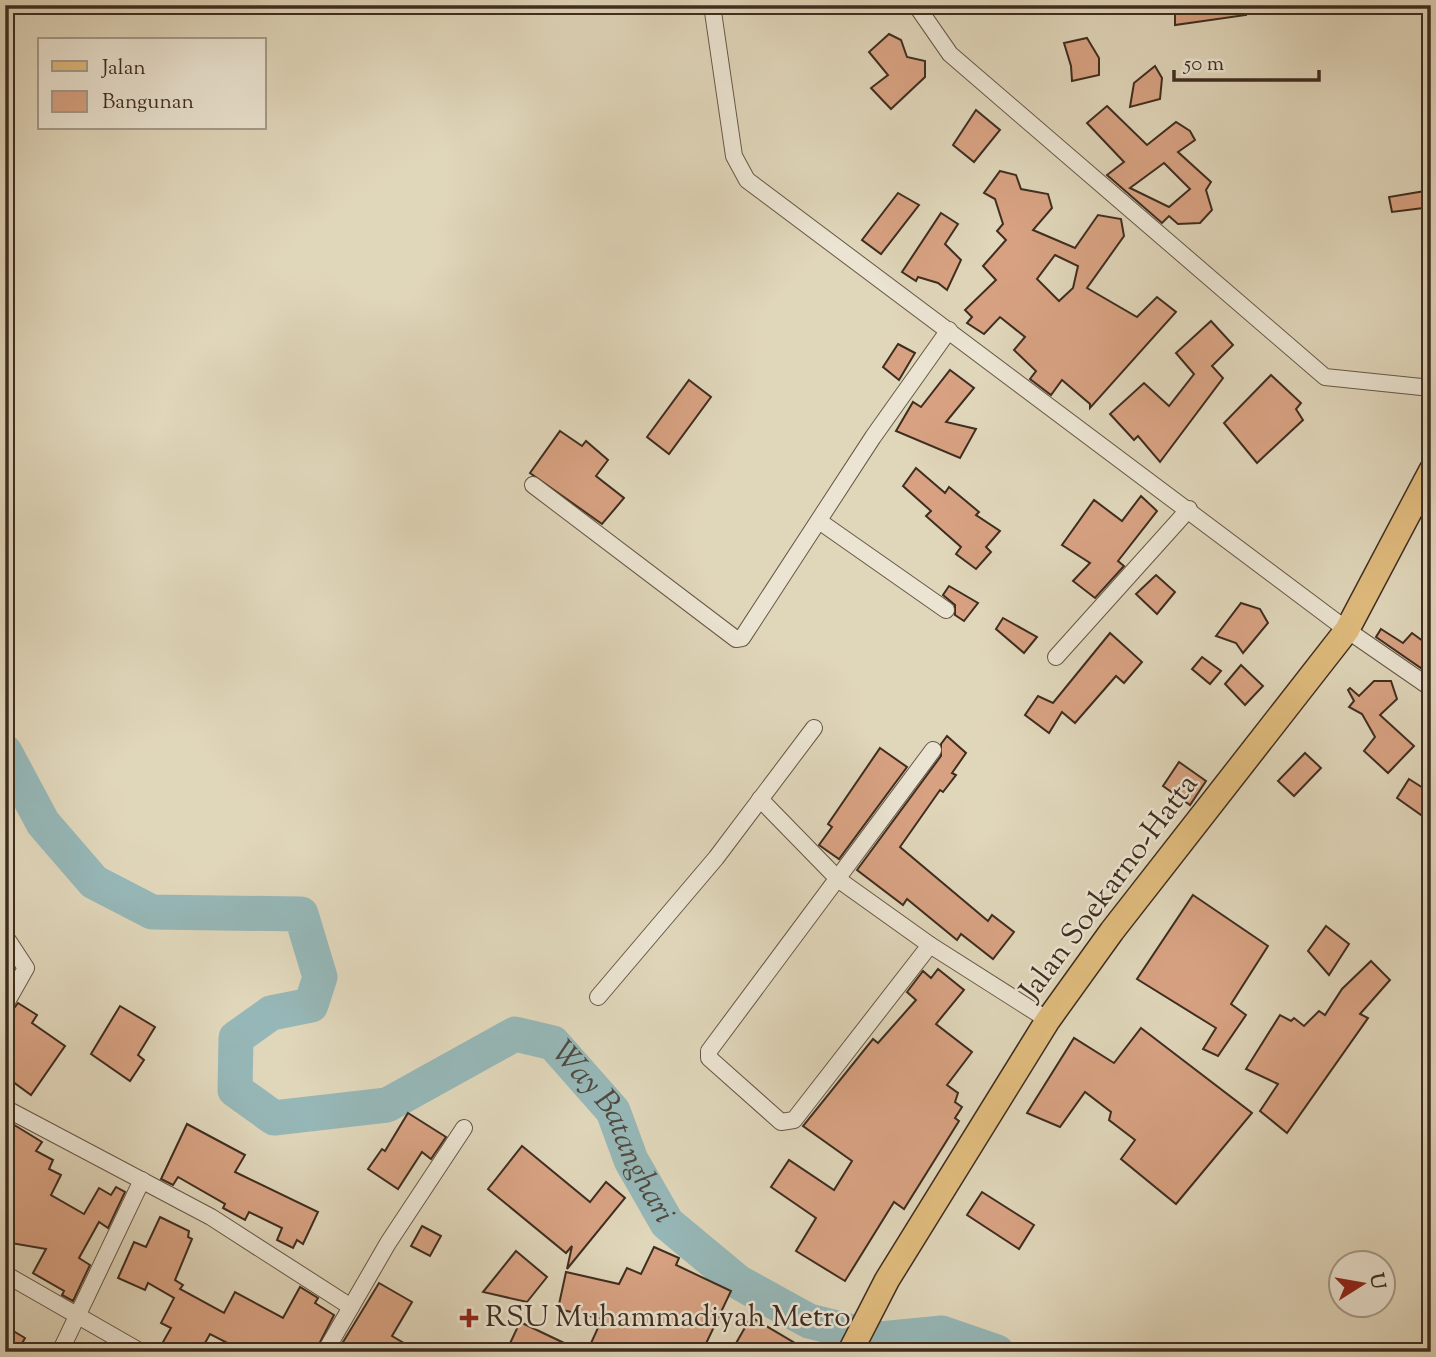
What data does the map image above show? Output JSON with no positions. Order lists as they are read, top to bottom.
{
  "streets": {
    "main road": ["Jalan Soekarno-Hatta"]
  },
  "water": ["Way Batanghari"],
  "places": {
    "health": ["RSU Muhammadiyah Metro"]
  },
  "legend": ["Jalan", "Bangunan"],
  "scale_bar": "50 m",
  "north": "right"
}
